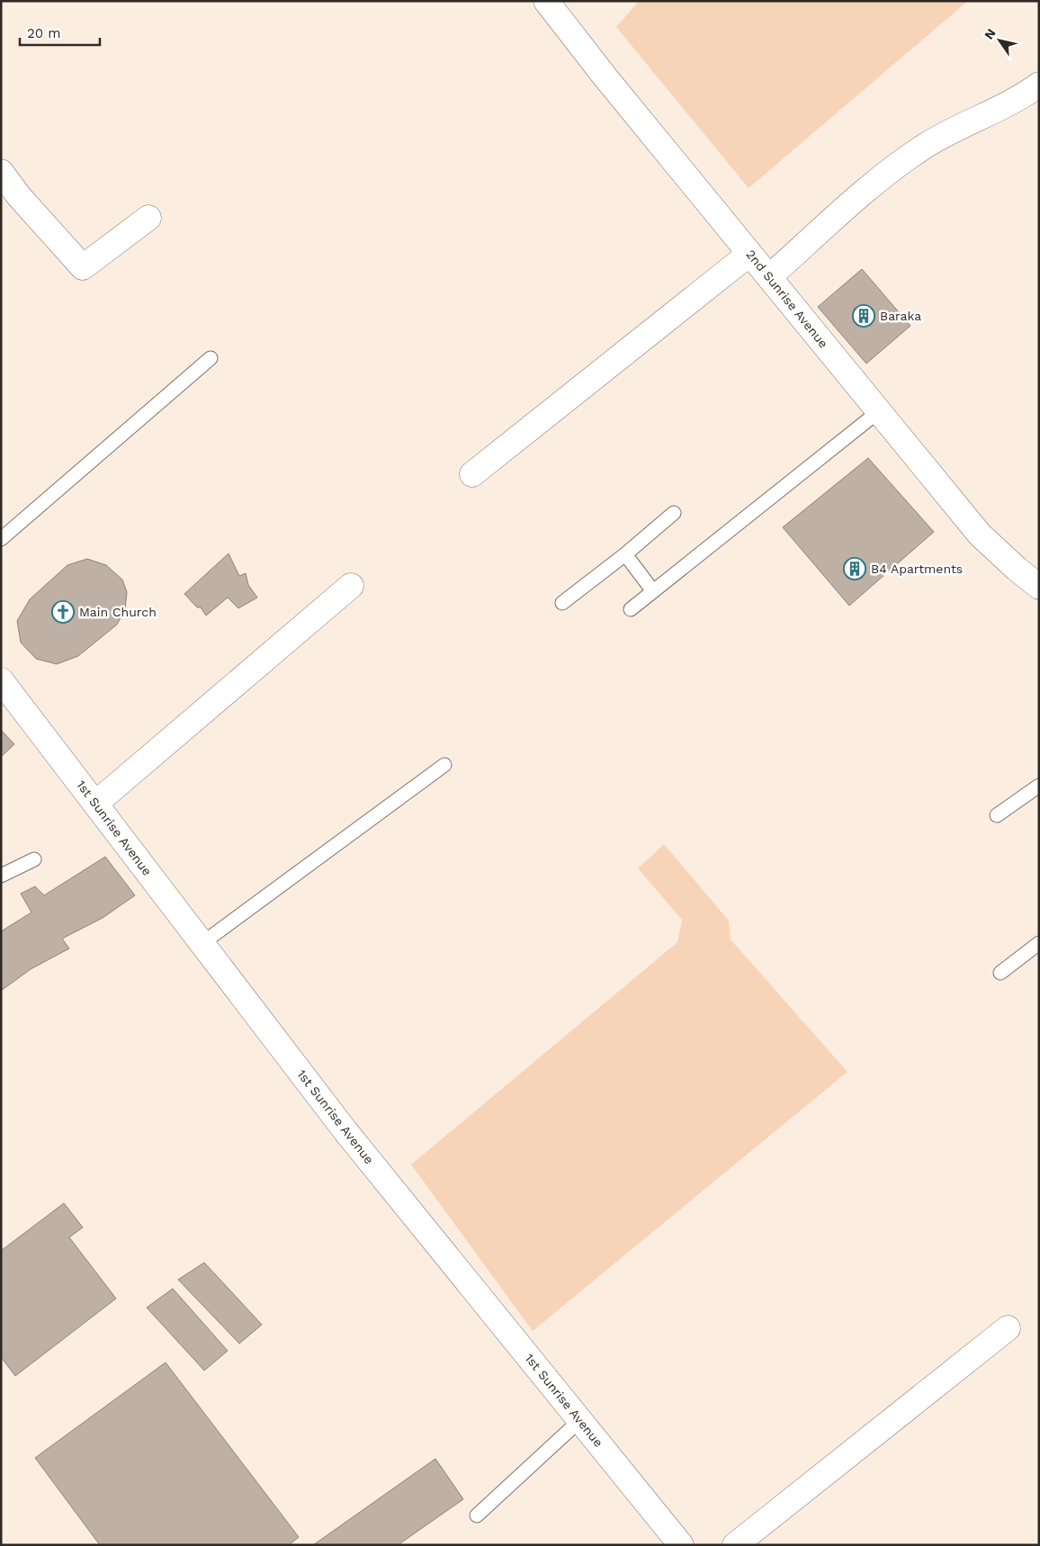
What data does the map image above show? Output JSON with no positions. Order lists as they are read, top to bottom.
{
  "streets": {
    "street": ["2nd Sunrise Avenue", "1st Sunrise Avenue"]
  },
  "places": {
    "building": ["Baraka", "B4 Apartments"],
    "church": ["Main Church"]
  },
  "scale_bar": "20 m",
  "north": "top left"
}
